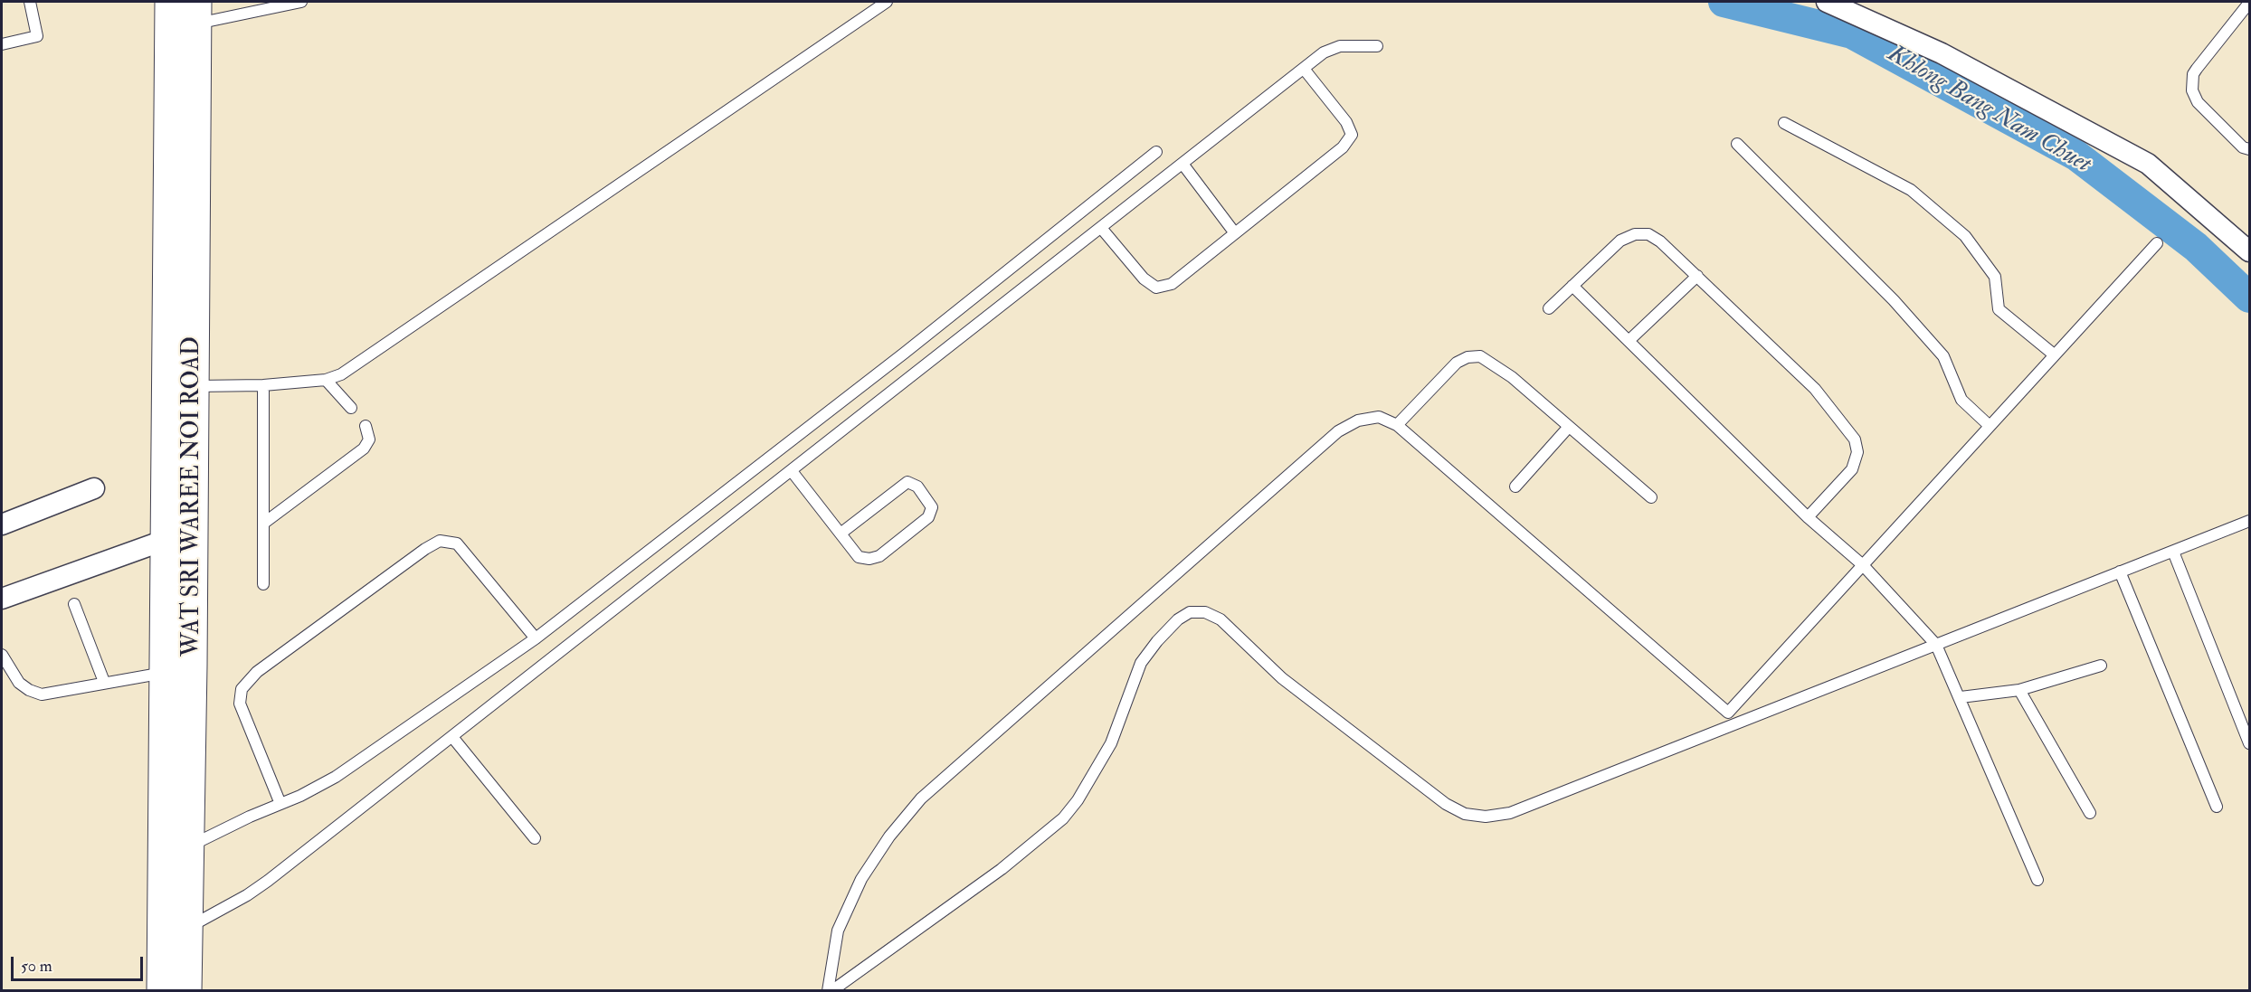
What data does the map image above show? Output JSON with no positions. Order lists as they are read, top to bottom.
{
  "streets": {
    "main road": ["WAT SRI WAREE NOI ROAD"]
  },
  "water": ["Khlong Bang Nam Chuet"],
  "scale_bar": "50 m"
}
